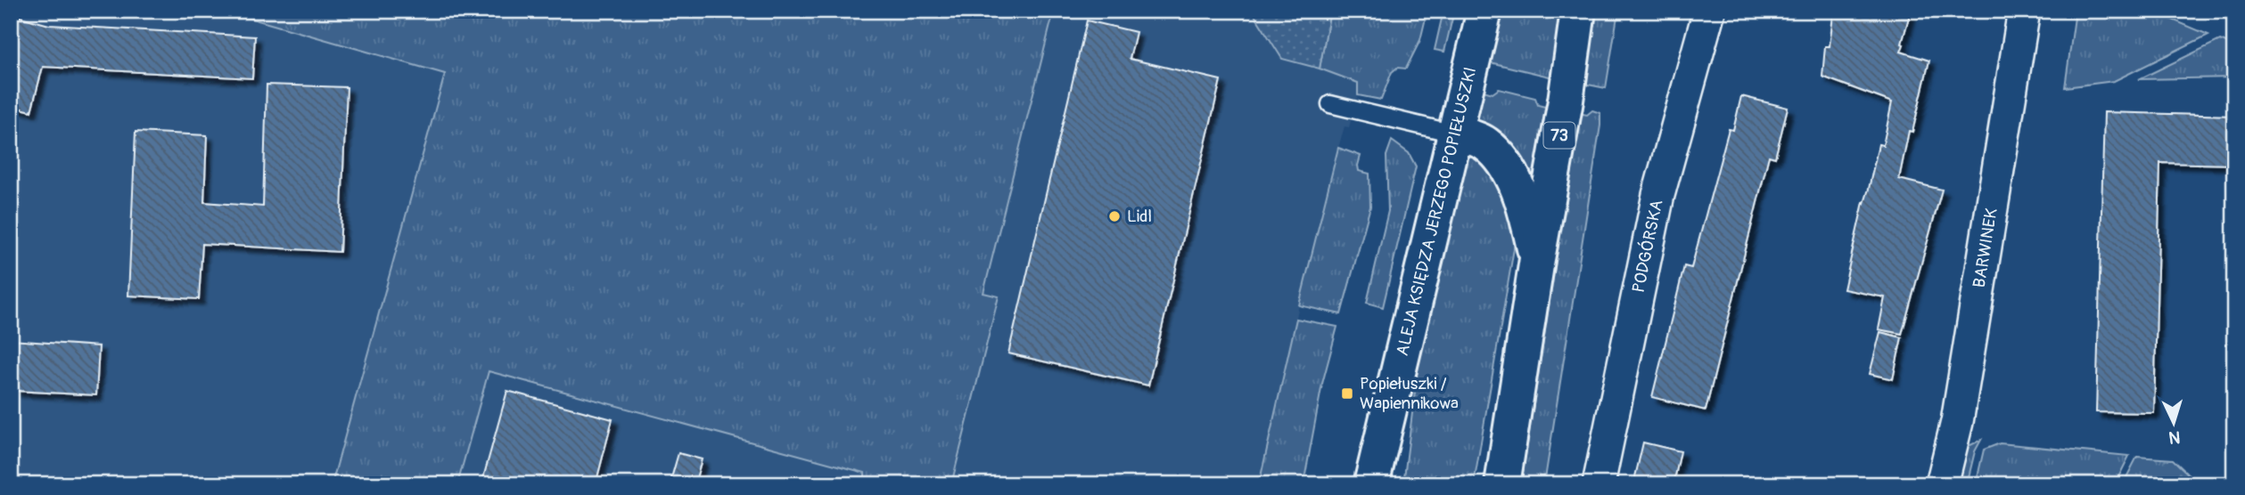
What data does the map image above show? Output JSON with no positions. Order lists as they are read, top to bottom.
{
  "streets": {
    "main road": ["73", "ALEJA KSIĘDZA JERZEGO POPIEŁUSZKI"],
    "street": ["PODGÓRSKA", "BARWINEK"]
  },
  "places": {
    "other": ["Lidl"],
    "transit": ["Popiełuszki / Wapiennikowa"]
  },
  "north": "bottom"
}
